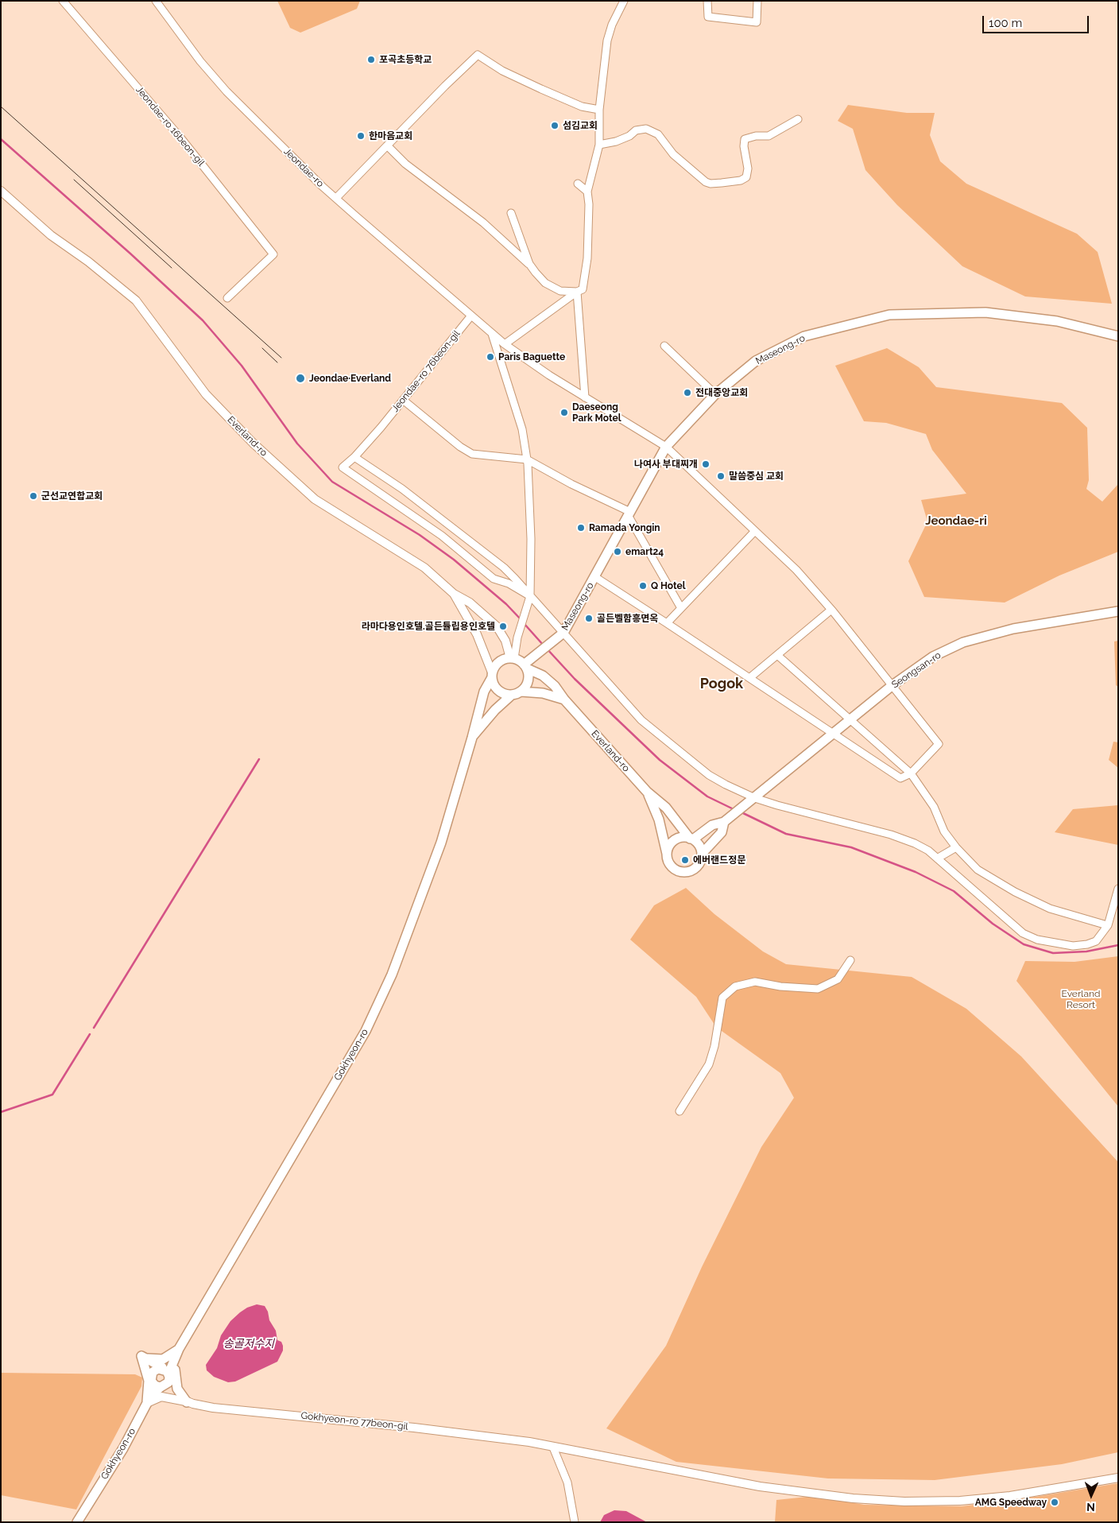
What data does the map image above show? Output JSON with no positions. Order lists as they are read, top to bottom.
{
  "streets": {
    "main road": [
      "Maseong-ro",
      "Everland-ro",
      "Seongsan-ro",
      "Gokhyeon-ro"
    ],
    "street": [
      "Jeondae-ro 16beon-gil",
      "Jeondae-ro",
      "Jeondae-ro 76beon-gil",
      "Gokhyeon-ro 77beon-gil"
    ]
  },
  "crossings": [
    ["Jeondae-ro", "Maseong-ro"],
    ["Jeondae-ro", "Jeondae-ro 76beon-gil"],
    ["Jeondae-ro", "Seongsan-ro"],
    ["Everland-ro", "Gokhyeon-ro"],
    ["Gokhyeon-ro", "Gokhyeon-ro 77beon-gil"]
  ],
  "districts": ["Jeondae-ri", "Pogok"],
  "water": ["송골저수지"],
  "parks": ["Everland Resort"],
  "places": [
    "포곡초등학교",
    "섬김교회",
    "한마음교회",
    "Paris Baguette",
    "Jeondae·Everland",
    "전대중앙교회",
    "Daeseong Park Motel",
    "나여사 부대찌개",
    "말씀중심 교회",
    "군선교연합교회",
    "Ramada Yongin",
    "emart24",
    "Q Hotel",
    "골든벨함흥면옥",
    "라마다용인호텔.골든튤립용인호텔",
    "에버랜드정문",
    "AMG Speedway"
  ],
  "scale_bar": "100 m",
  "north": "bottom"
}
